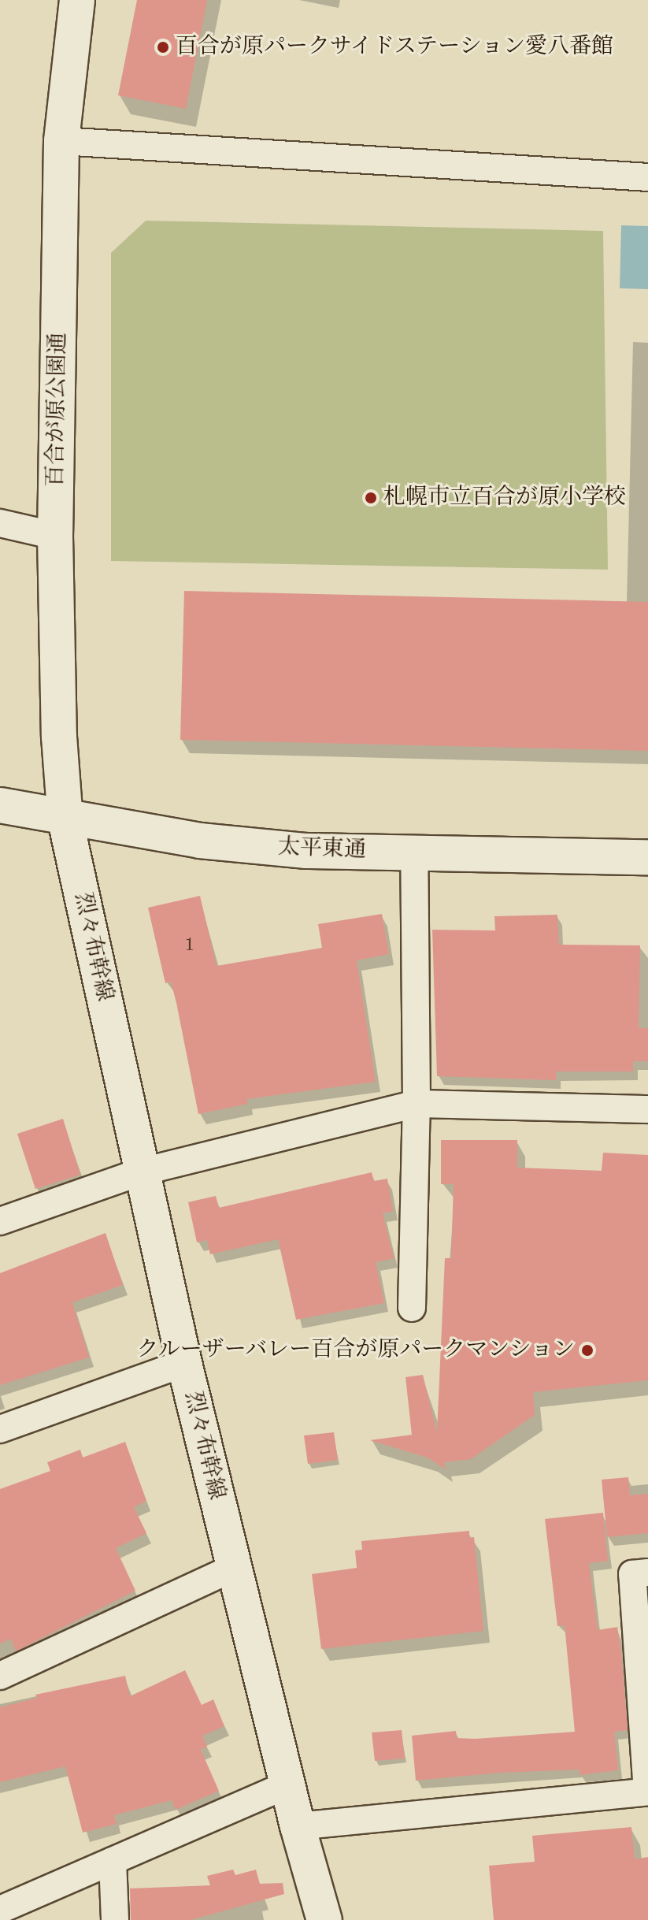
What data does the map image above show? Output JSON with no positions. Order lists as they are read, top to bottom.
{
  "streets": {
    "street": ["百合が原公園通", "太平東通", "烈々布幹線"]
  },
  "crossings": [
    ["百合が原公園通", "太平東通"],
    ["百合が原公園通", "烈々布幹線"],
    ["太平東通", "烈々布幹線"]
  ],
  "places": ["百合が原パークサイドステーション愛八番館", "札幌市立百合が原小学校", "クルーザーバレー百合が原パークマンション"],
  "house_numbers": ["1"]
}
